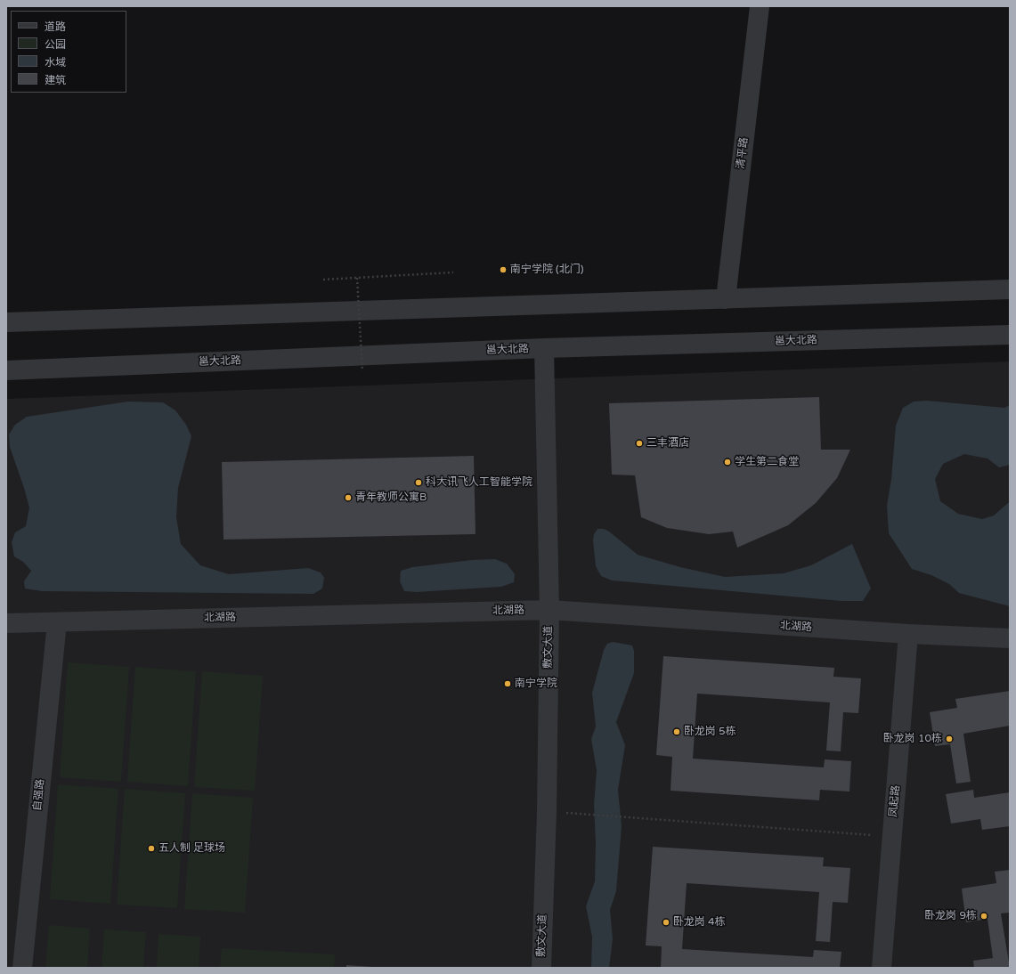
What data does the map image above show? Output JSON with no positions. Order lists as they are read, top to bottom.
{
  "streets": {
    "street": [
      "清平路",
      "邕大北路",
      "北湖路",
      "敷文大道",
      "自强路",
      "凤起路"
    ]
  },
  "crossings": [
    ["邕大北路", "敷文大道"],
    ["北湖路", "敷文大道"],
    ["北湖路", "自强路"],
    ["北湖路", "凤起路"]
  ],
  "places": [
    "南宁学院 (北门)",
    "三丰酒店",
    "学生第二食堂",
    "科大讯飞人工智能学院",
    "青年教师公寓B",
    "南宁学院",
    "卧龙岗 5栋",
    "卧龙岗 10栋",
    "五人制 足球场",
    "卧龙岗 9栋",
    "卧龙岗 4栋"
  ],
  "legend": [
    "道路",
    "公园",
    "水域",
    "建筑"
  ]
}
